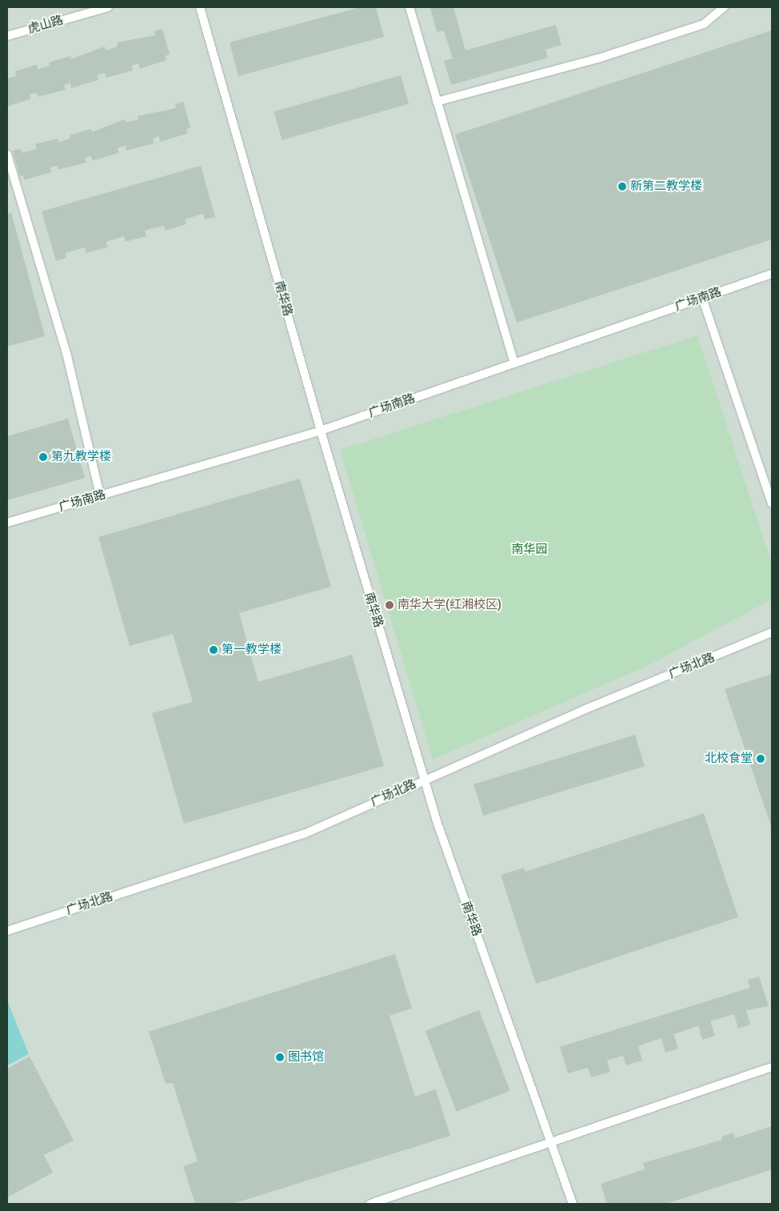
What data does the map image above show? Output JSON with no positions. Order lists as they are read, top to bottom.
{
  "streets": {
    "lane": [
      "虎山路",
      "南华路",
      "广场南路",
      "广场北路"
    ]
  },
  "crossings": [
    ["南华路", "广场南路"],
    ["南华路", "广场北路"]
  ],
  "parks": ["南华园"],
  "places": [
    "新第二教学楼",
    "第九教学楼",
    "南华大学(红湘校区)",
    "第一教学楼",
    "北校食堂",
    "图书馆"
  ]
}
